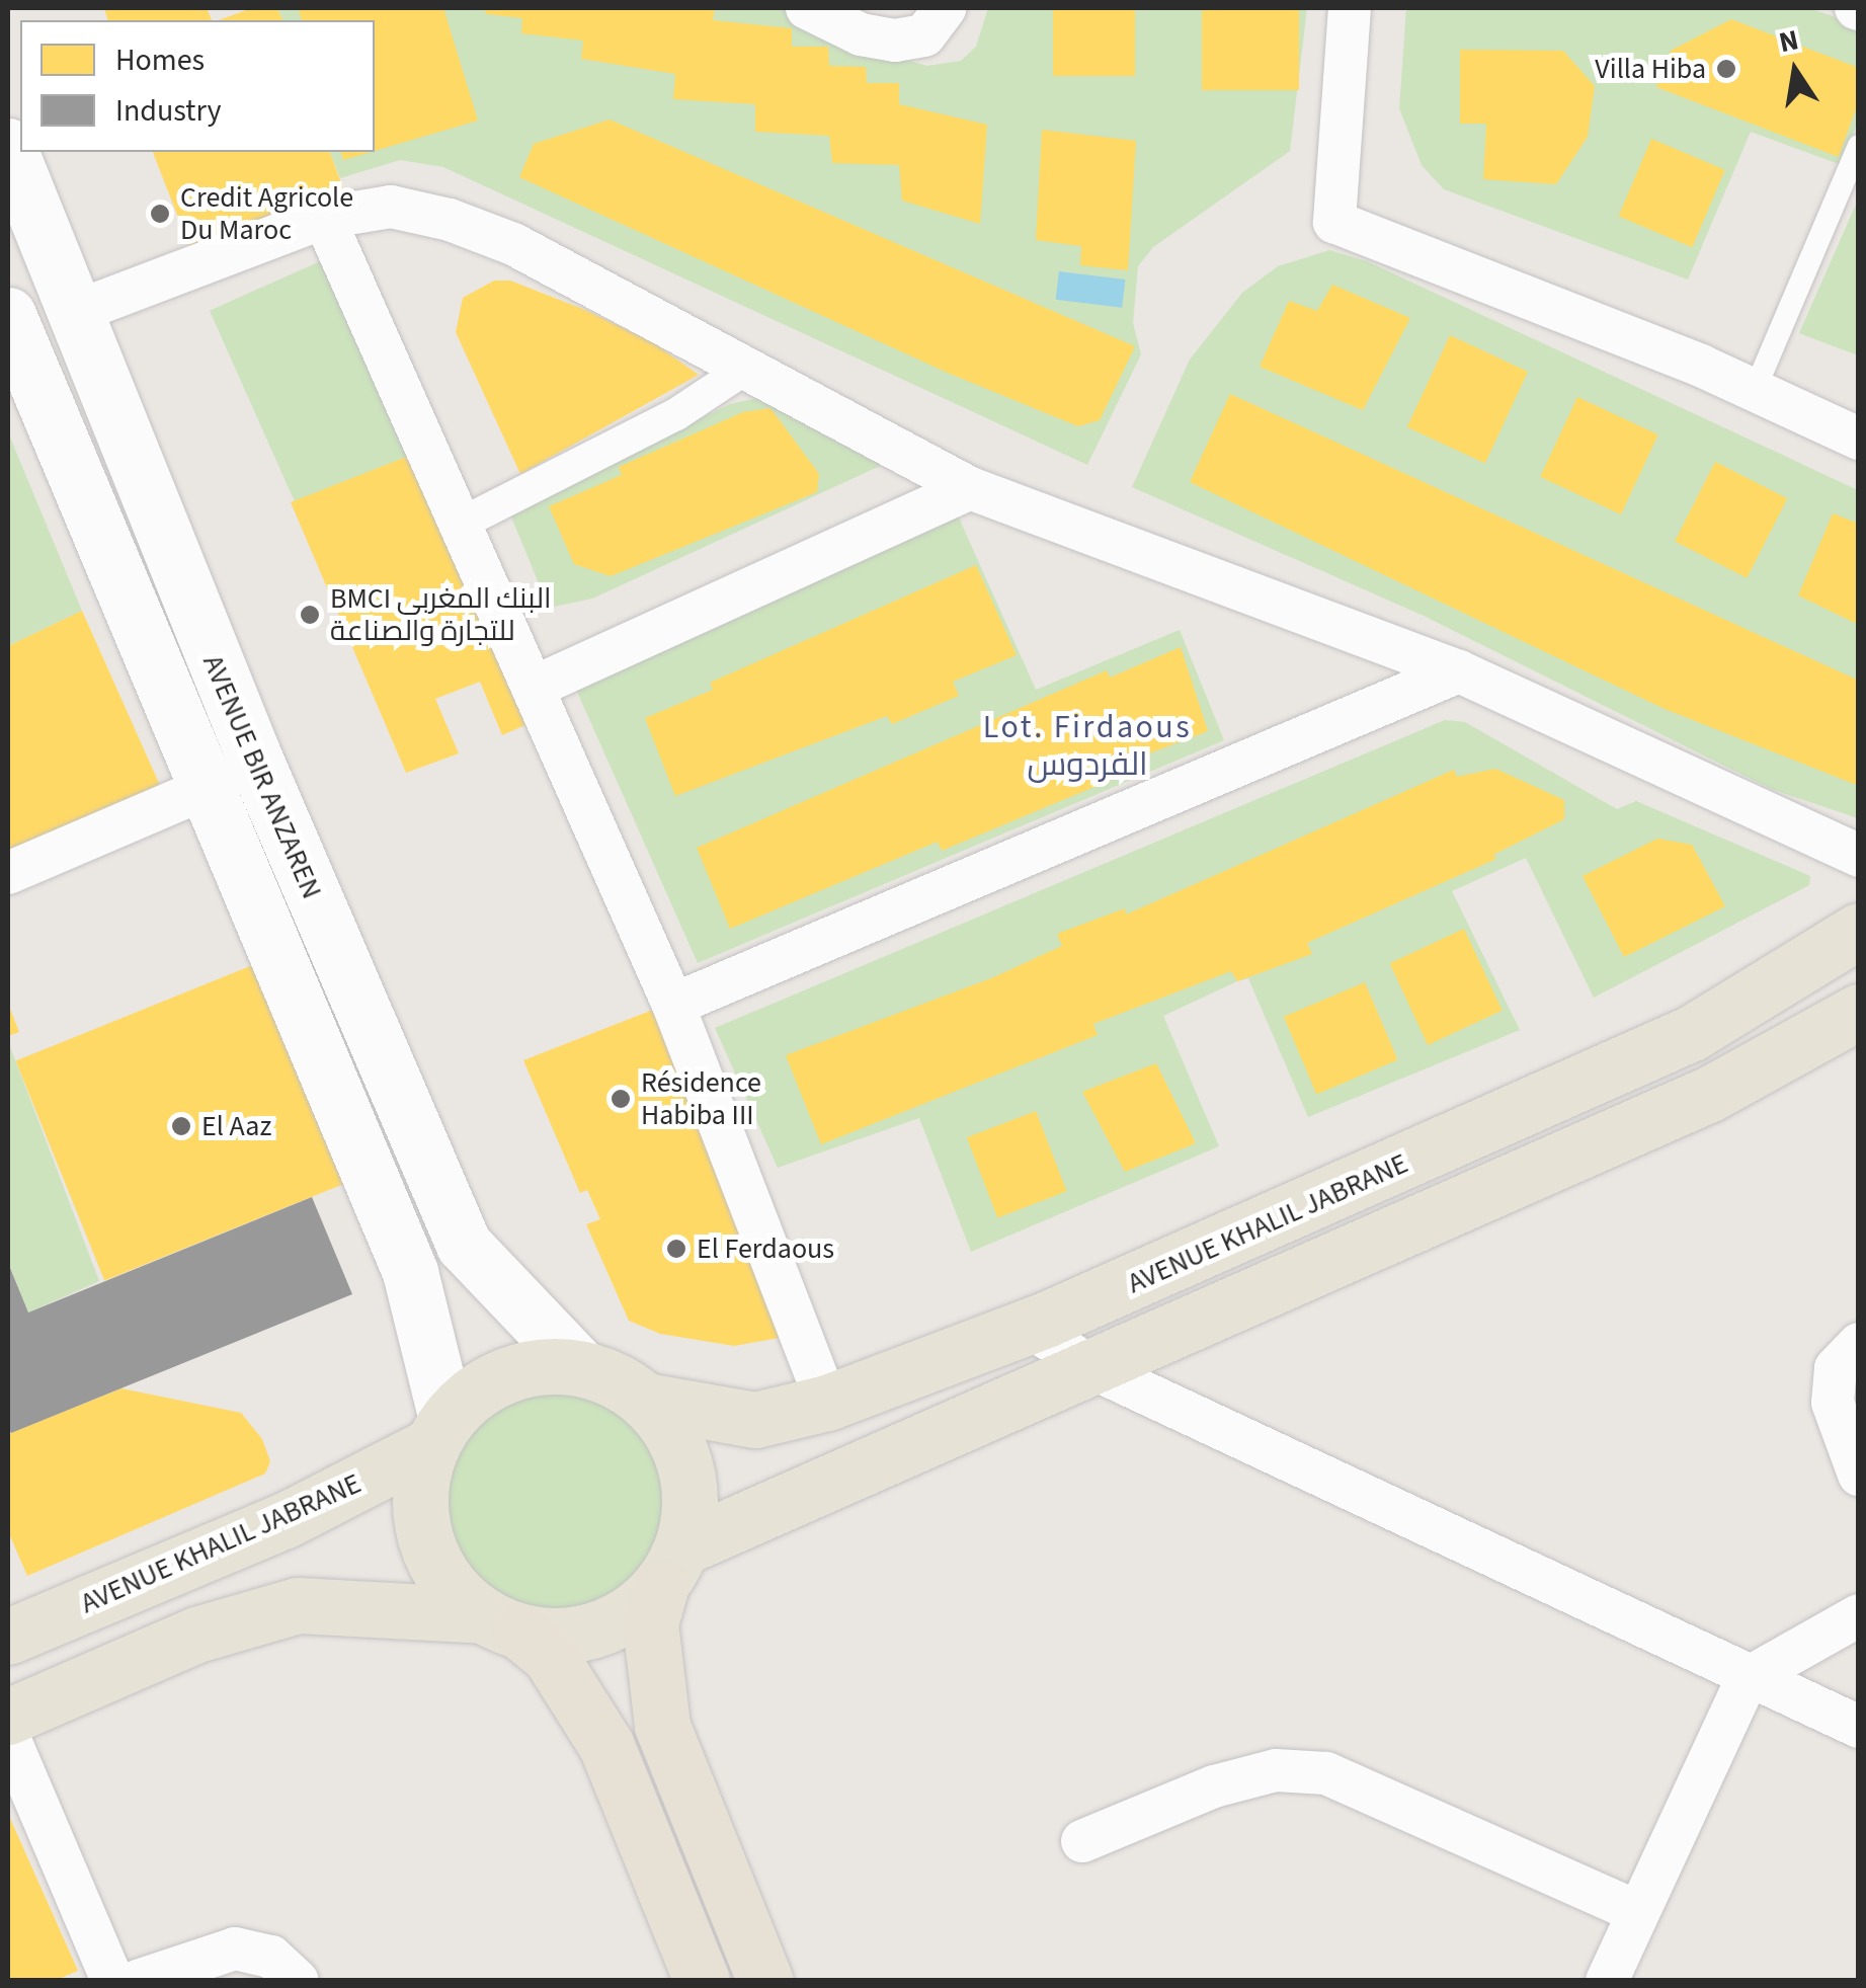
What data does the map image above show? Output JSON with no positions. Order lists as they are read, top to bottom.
{
  "streets": {
    "main road": ["AVENUE BIR ANZAREN", "AVENUE KHALIL JABRANE"]
  },
  "crossings": [
    ["AVENUE BIR ANZAREN", "AVENUE KHALIL JABRANE"]
  ],
  "districts": ["Lot. Firdaous الفردوس"],
  "places": [
    "Villa Hiba",
    "Credit Agricole Du Maroc",
    "BMCI البنك المغربي للتجارة والصناعة",
    "Résidence Habiba III",
    "El Aaz",
    "El Ferdaous"
  ],
  "legend": ["Homes", "Industry"],
  "north": "top"
}
